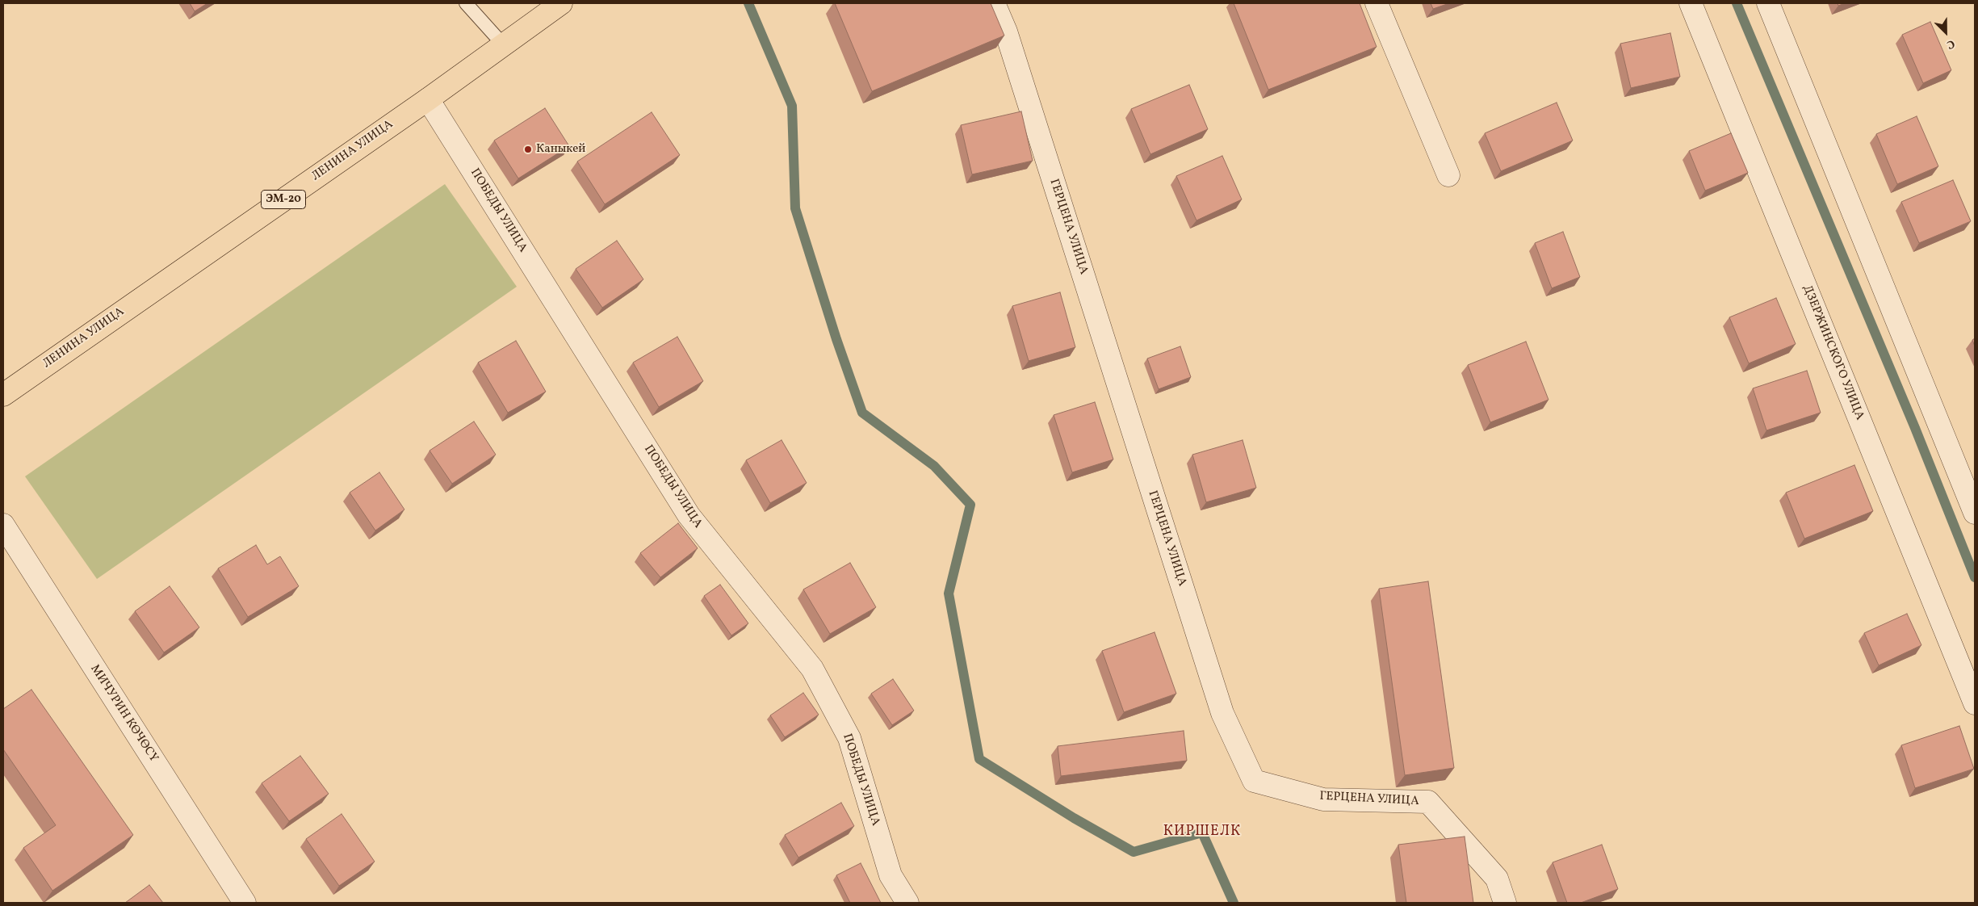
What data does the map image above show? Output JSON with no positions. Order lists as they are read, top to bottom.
{
  "streets": {
    "main road": ["ЛЕНИНА УЛИЦА", "ЭМ-20"],
    "street": [
      "ПОБЕДЫ УЛИЦА",
      "ГЕРЦЕНА УЛИЦА",
      "ДЗЕРЖИНСКОГО УЛИЦА",
      "МИЧУРИН КӨЧӨСҮ"
    ]
  },
  "crossings": [
    ["ЛЕНИНА УЛИЦА", "ПОБЕДЫ УЛИЦА"]
  ],
  "districts": ["КИРШЕЛК"],
  "places": ["Каныкей"],
  "north": "bottom right"
}
